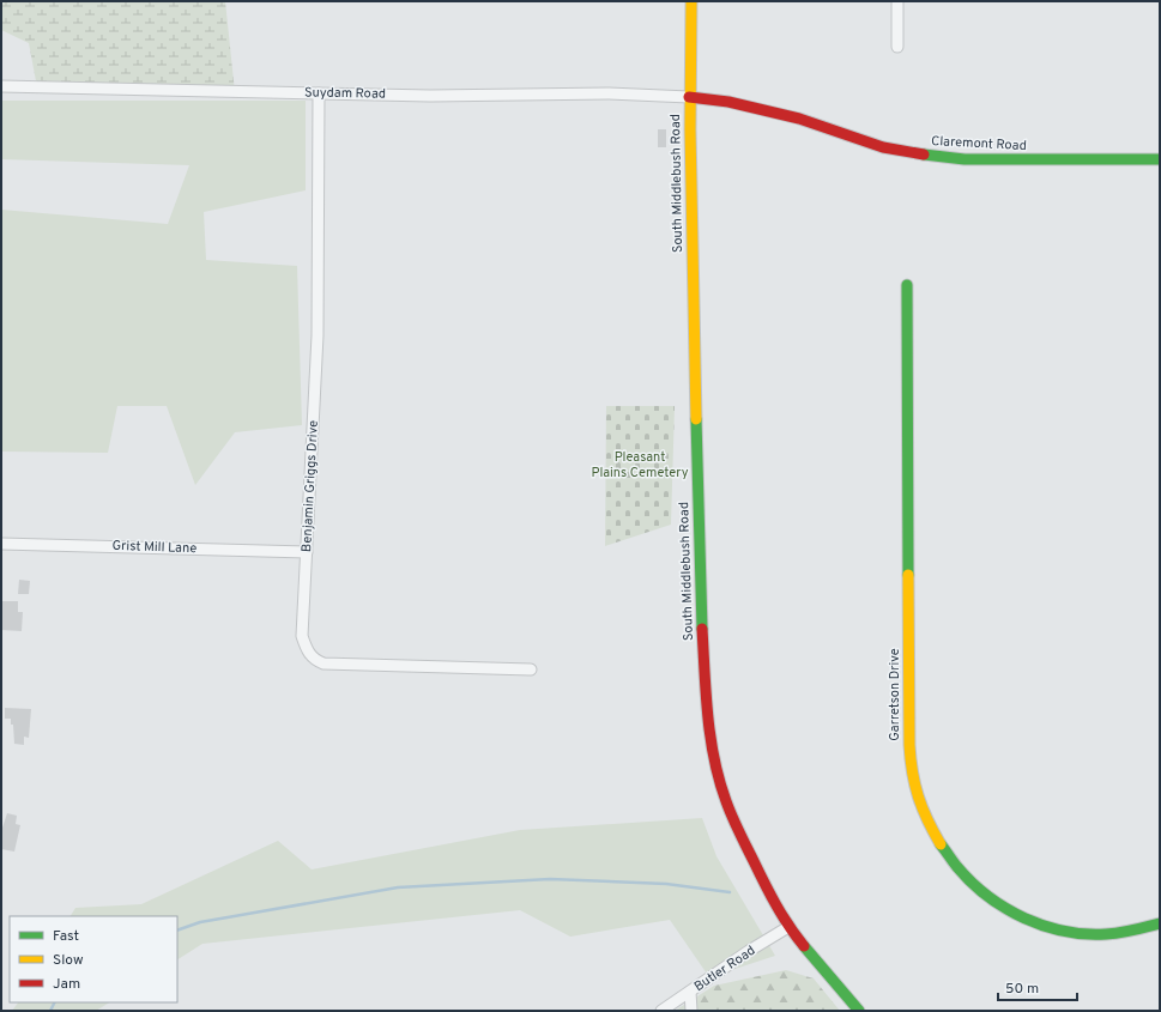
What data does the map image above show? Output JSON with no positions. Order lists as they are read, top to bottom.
{
  "streets": {
    "street": [
      "Suydam Road",
      "Claremont Road",
      "South Middlebush Road",
      "Benjamin Griggs Drive",
      "Grist Mill Lane",
      "Garretson Drive",
      "Butler Road"
    ]
  },
  "crossings": [
    ["Suydam Road", "Claremont Road"],
    ["Suydam Road", "South Middlebush Road"],
    ["Suydam Road", "Benjamin Griggs Drive"],
    ["Claremont Road", "South Middlebush Road"],
    ["South Middlebush Road", "Butler Road"],
    ["Benjamin Griggs Drive", "Grist Mill Lane"]
  ],
  "parks": ["Pleasant Plains Cemetery"],
  "legend": ["Fast", "Slow", "Jam"],
  "scale_bar": "50 m"
}
